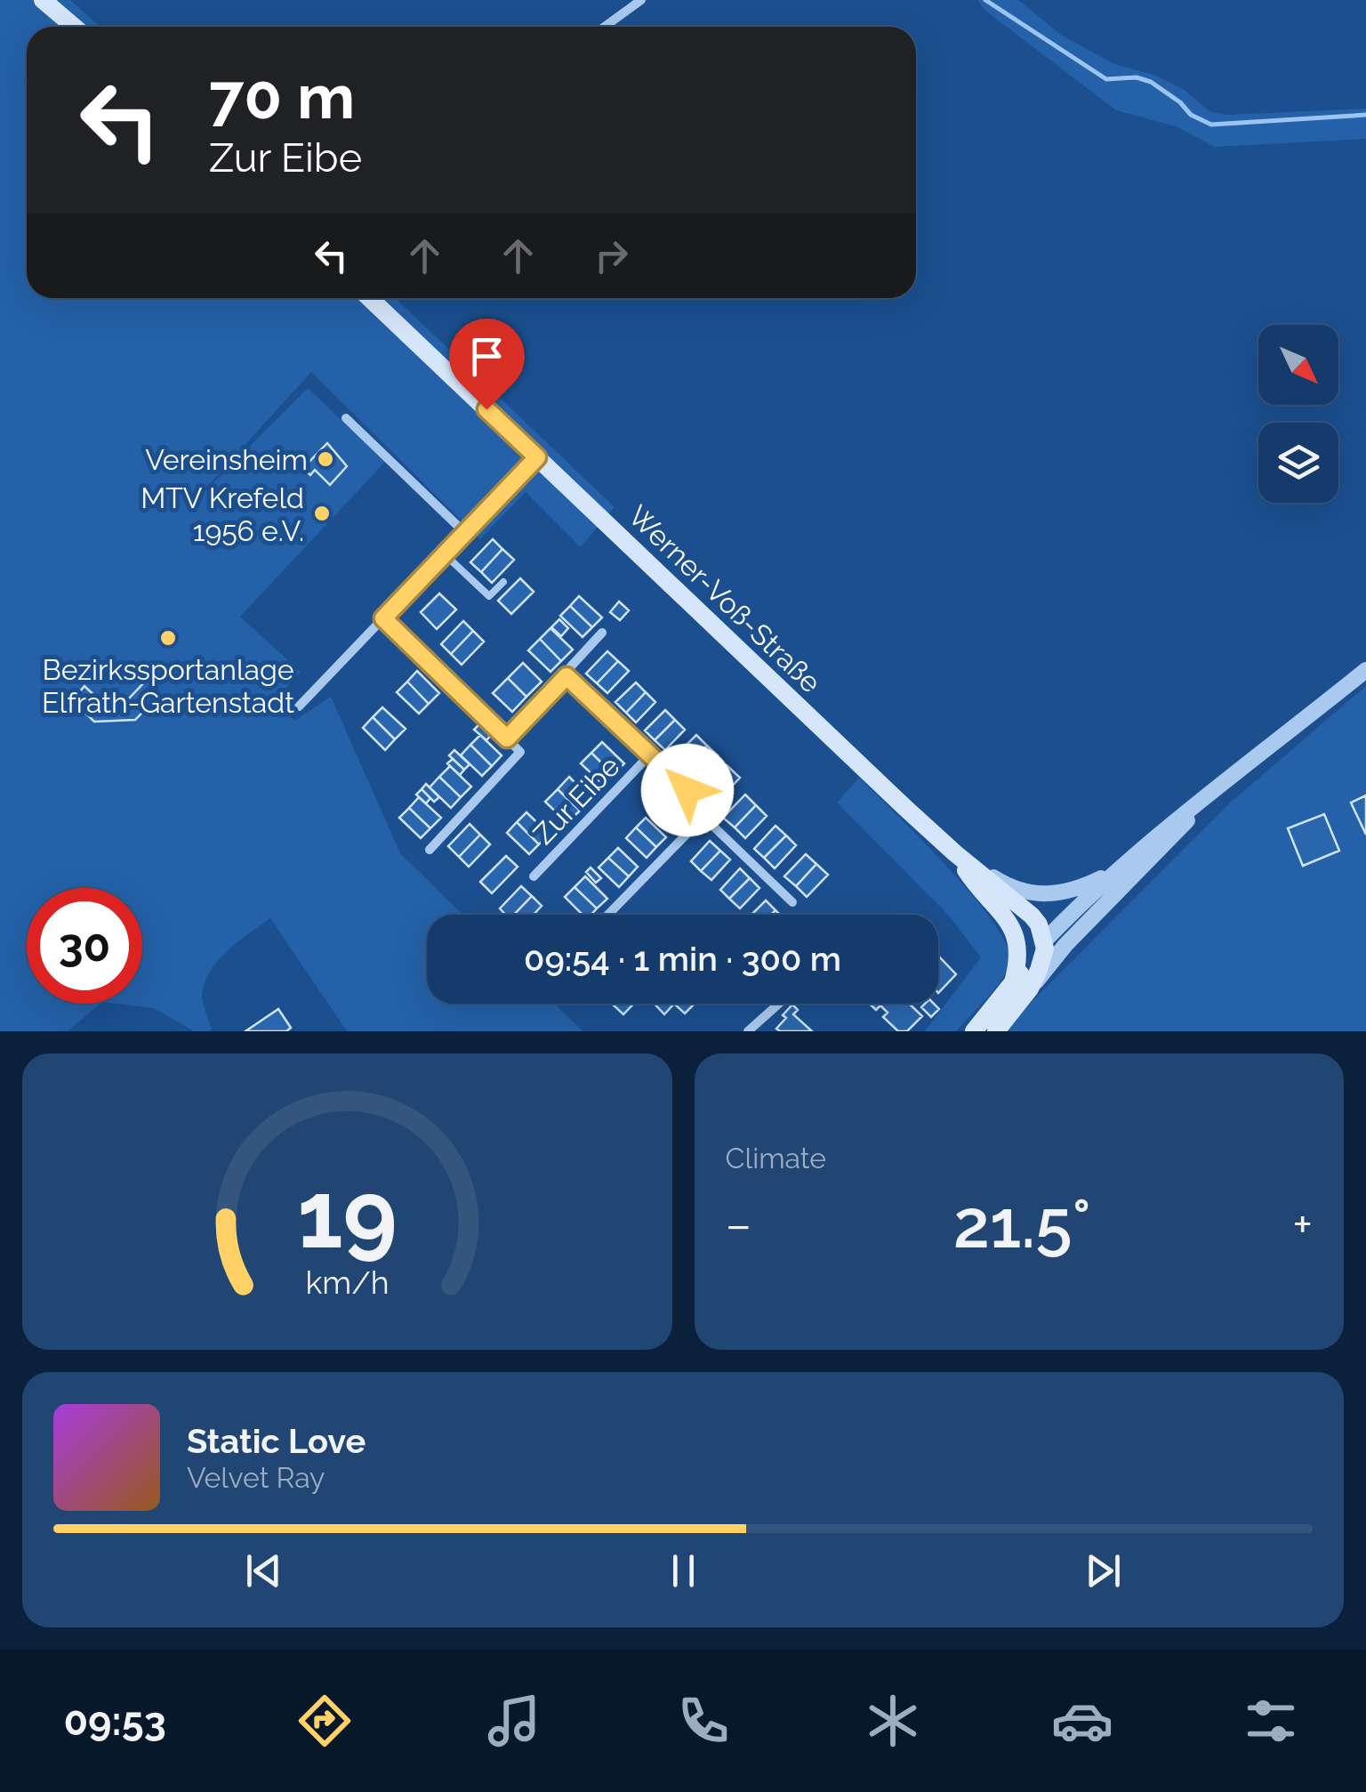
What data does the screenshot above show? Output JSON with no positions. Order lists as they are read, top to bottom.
{
  "streets": {
    "main road": ["Werner-Voß-Straße"],
    "street": ["Zur Eibe"]
  },
  "places": ["Vereinsheim", "MTV Krefeld 1956 e.V.", "Bezirkssportanlage Elfrath-Gartenstadt"],
  "north": "bottom right",
  "page": {
    "turn": ["70 m", "Zur Eibe"],
    "limit": "30",
    "trip": "09:54 · 1 min · 300 m",
    "tile": "Climate",
    "heat": ["−", "21.5°", "+"],
    "song": ["Static Love", "Velvet Ray"],
    "tabs": "09:53",
    "gauge": ["19", "km/h"]
  }
}
